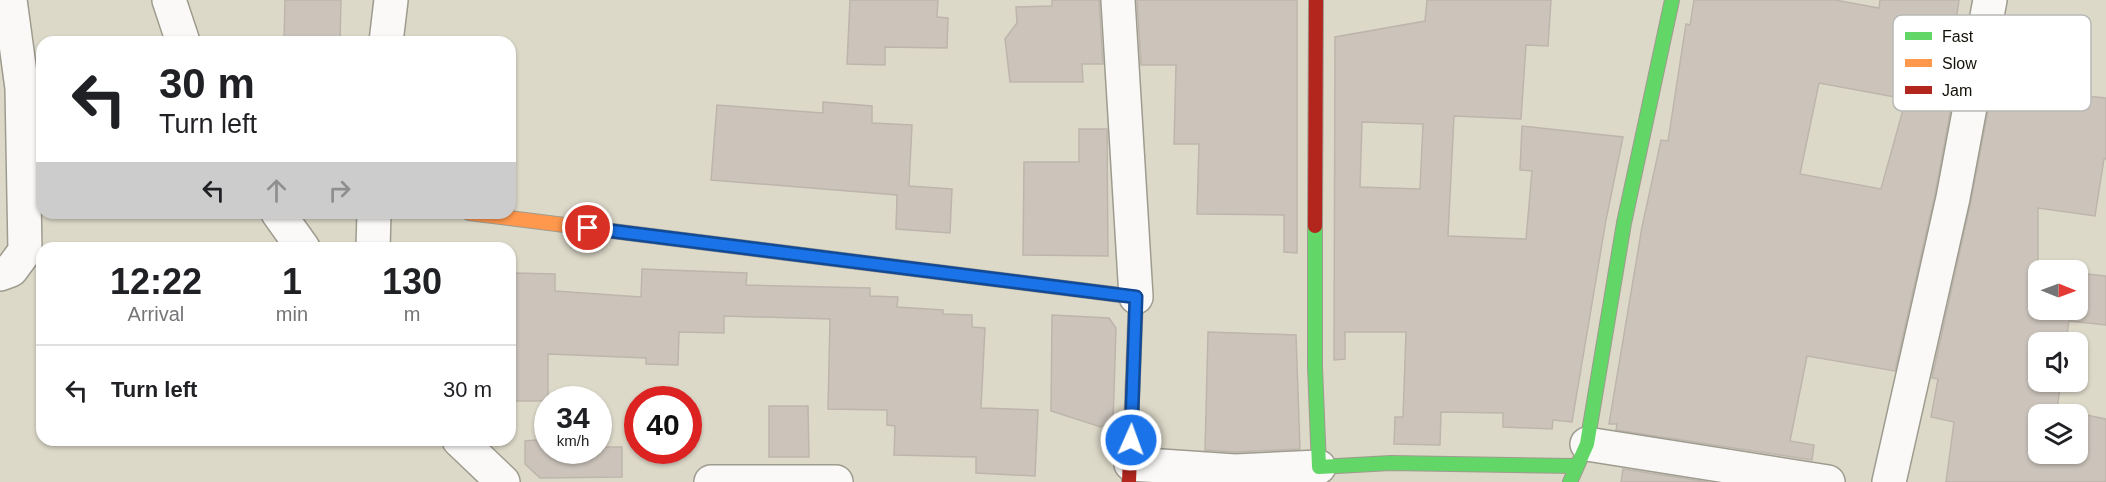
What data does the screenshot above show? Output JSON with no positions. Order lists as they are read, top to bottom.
{
  "legend": ["Fast", "Slow", "Jam"],
  "north": "right",
  "page": {
    "turn": ["30 m", "Turn left"],
    "eta": [
      "12:22",
      "Arrival",
      "1",
      "min",
      "130",
      "m"
    ],
    "list": [
      {
        "name": "Turn left",
        "value": "30 m"
      }
    ],
    "speed": "34 km/h",
    "limit": "40"
  }
}
